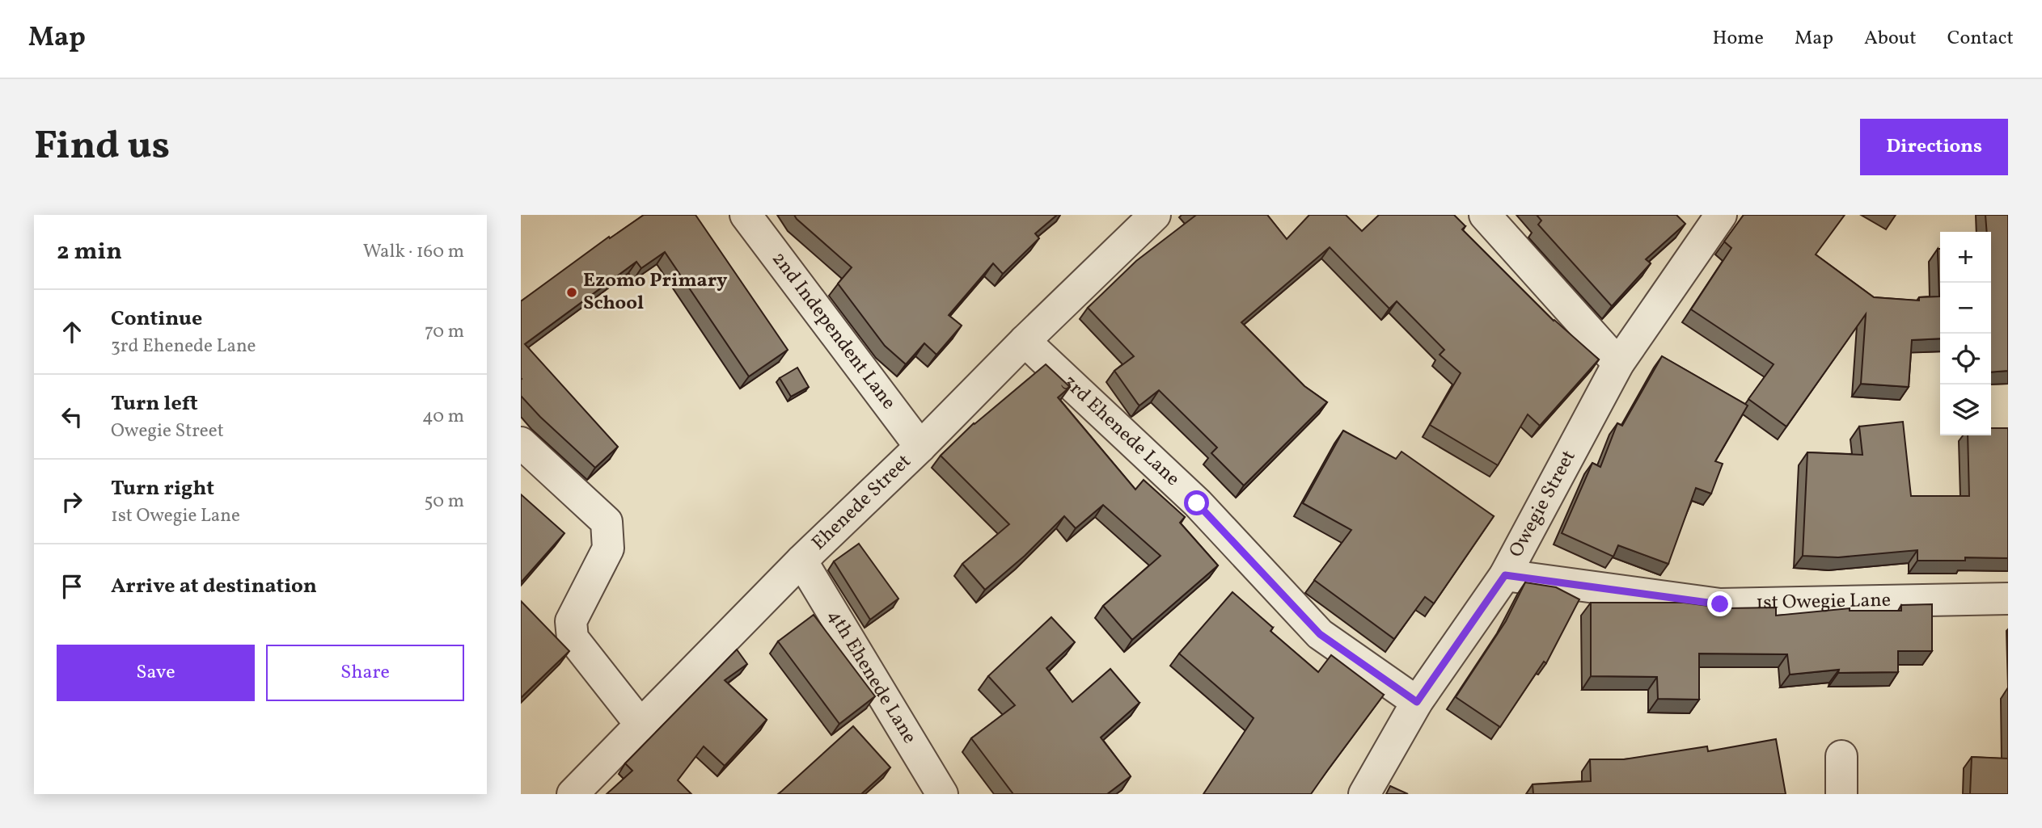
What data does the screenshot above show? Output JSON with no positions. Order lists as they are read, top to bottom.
{
  "streets": {
    "street": [
      "2nd Independent Lane",
      "3rd Ehenede Lane",
      "Ehenede Street",
      "Owegie Street",
      "1st Owegie Lane",
      "4th Ehenede Lane"
    ]
  },
  "crossings": [
    ["2nd Independent Lane", "Ehenede Street"],
    ["3rd Ehenede Lane", "Ehenede Street"],
    ["3rd Ehenede Lane", "Owegie Street"],
    ["Ehenede Street", "4th Ehenede Lane"],
    ["Owegie Street", "1st Owegie Lane"]
  ],
  "places": ["Ezomo Primary School"],
  "page": {
    "header": "Map",
    "nav": [
      "Home",
      "Map",
      "About",
      "Contact"
    ],
    "buttons": [
      "Directions",
      ["Save", "Share"]
    ],
    "title": "Find us",
    "heading": ["2 min", "Walk · 160 m"],
    "map_buttons": ["+", "−"],
    "list": [
      ["Continue", "3rd Ehenede Lane", "70 m"],
      ["Turn left", "Owegie Street", "40 m"],
      ["Turn right", "1st Owegie Lane", "50 m"],
      "Arrive at destination"
    ]
  }
}
